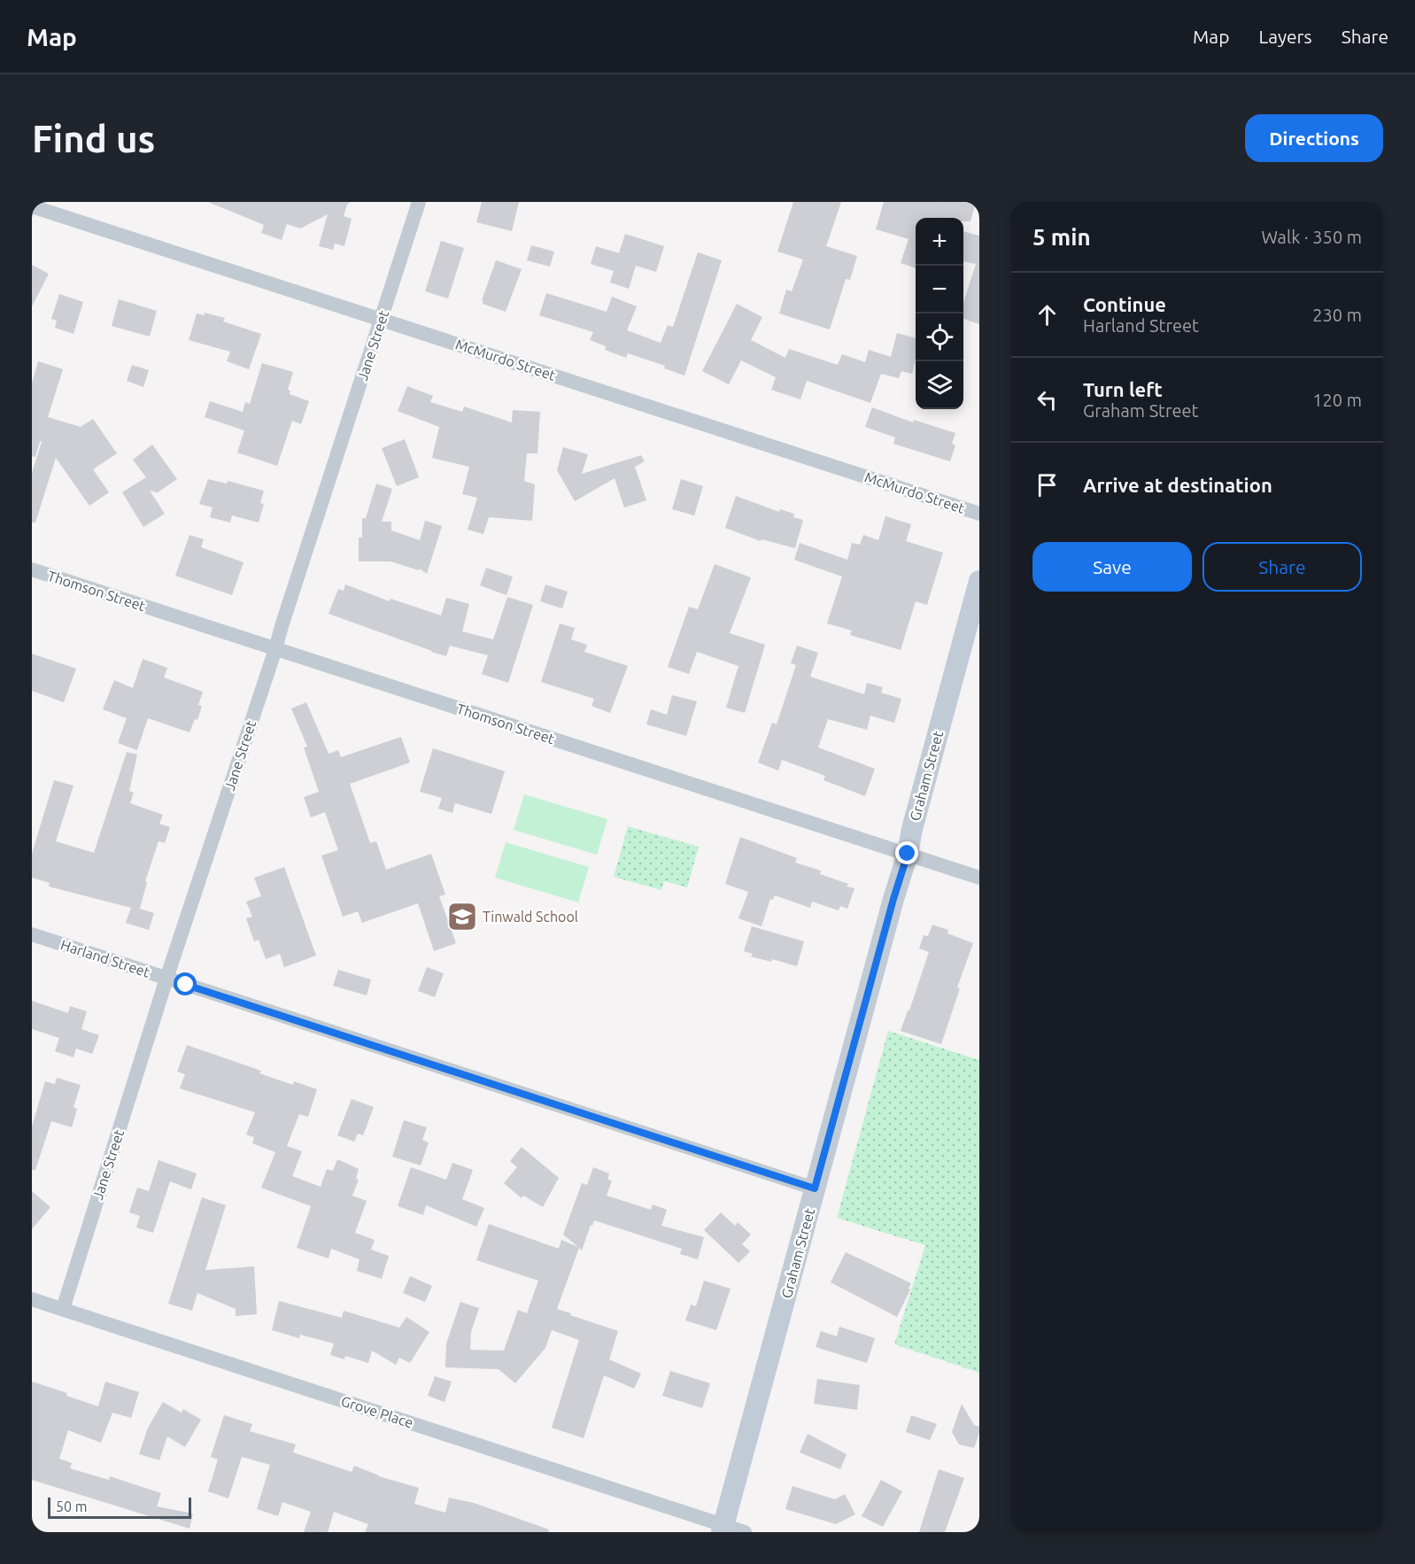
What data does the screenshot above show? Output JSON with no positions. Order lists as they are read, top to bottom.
{
  "streets": {
    "street": [
      "Jane Street",
      "McMurdo Street",
      "Thomson Street",
      "Graham Street",
      "Harland Street",
      "Grove Place"
    ]
  },
  "crossings": [
    ["Jane Street", "McMurdo Street"],
    ["Jane Street", "Thomson Street"],
    ["Jane Street", "Harland Street"],
    ["Jane Street", "Grove Place"],
    ["Thomson Street", "Graham Street"],
    ["Graham Street", "Harland Street"],
    ["Graham Street", "Grove Place"]
  ],
  "places": {
    "school or university": ["Tinwald School"]
  },
  "scale_bar": "50 m",
  "page": {
    "header": "Map",
    "nav": ["Map", "Layers", "Share"],
    "buttons": [
      "Directions",
      ["Save", "Share"]
    ],
    "title": "Find us",
    "heading": ["5 min", "Walk · 350 m"],
    "map_buttons": ["+", "−"],
    "list": [
      ["Continue", "Harland Street", "230 m"],
      ["Turn left", "Graham Street", "120 m"],
      "Arrive at destination"
    ],
    "scale": "50 m"
  }
}
